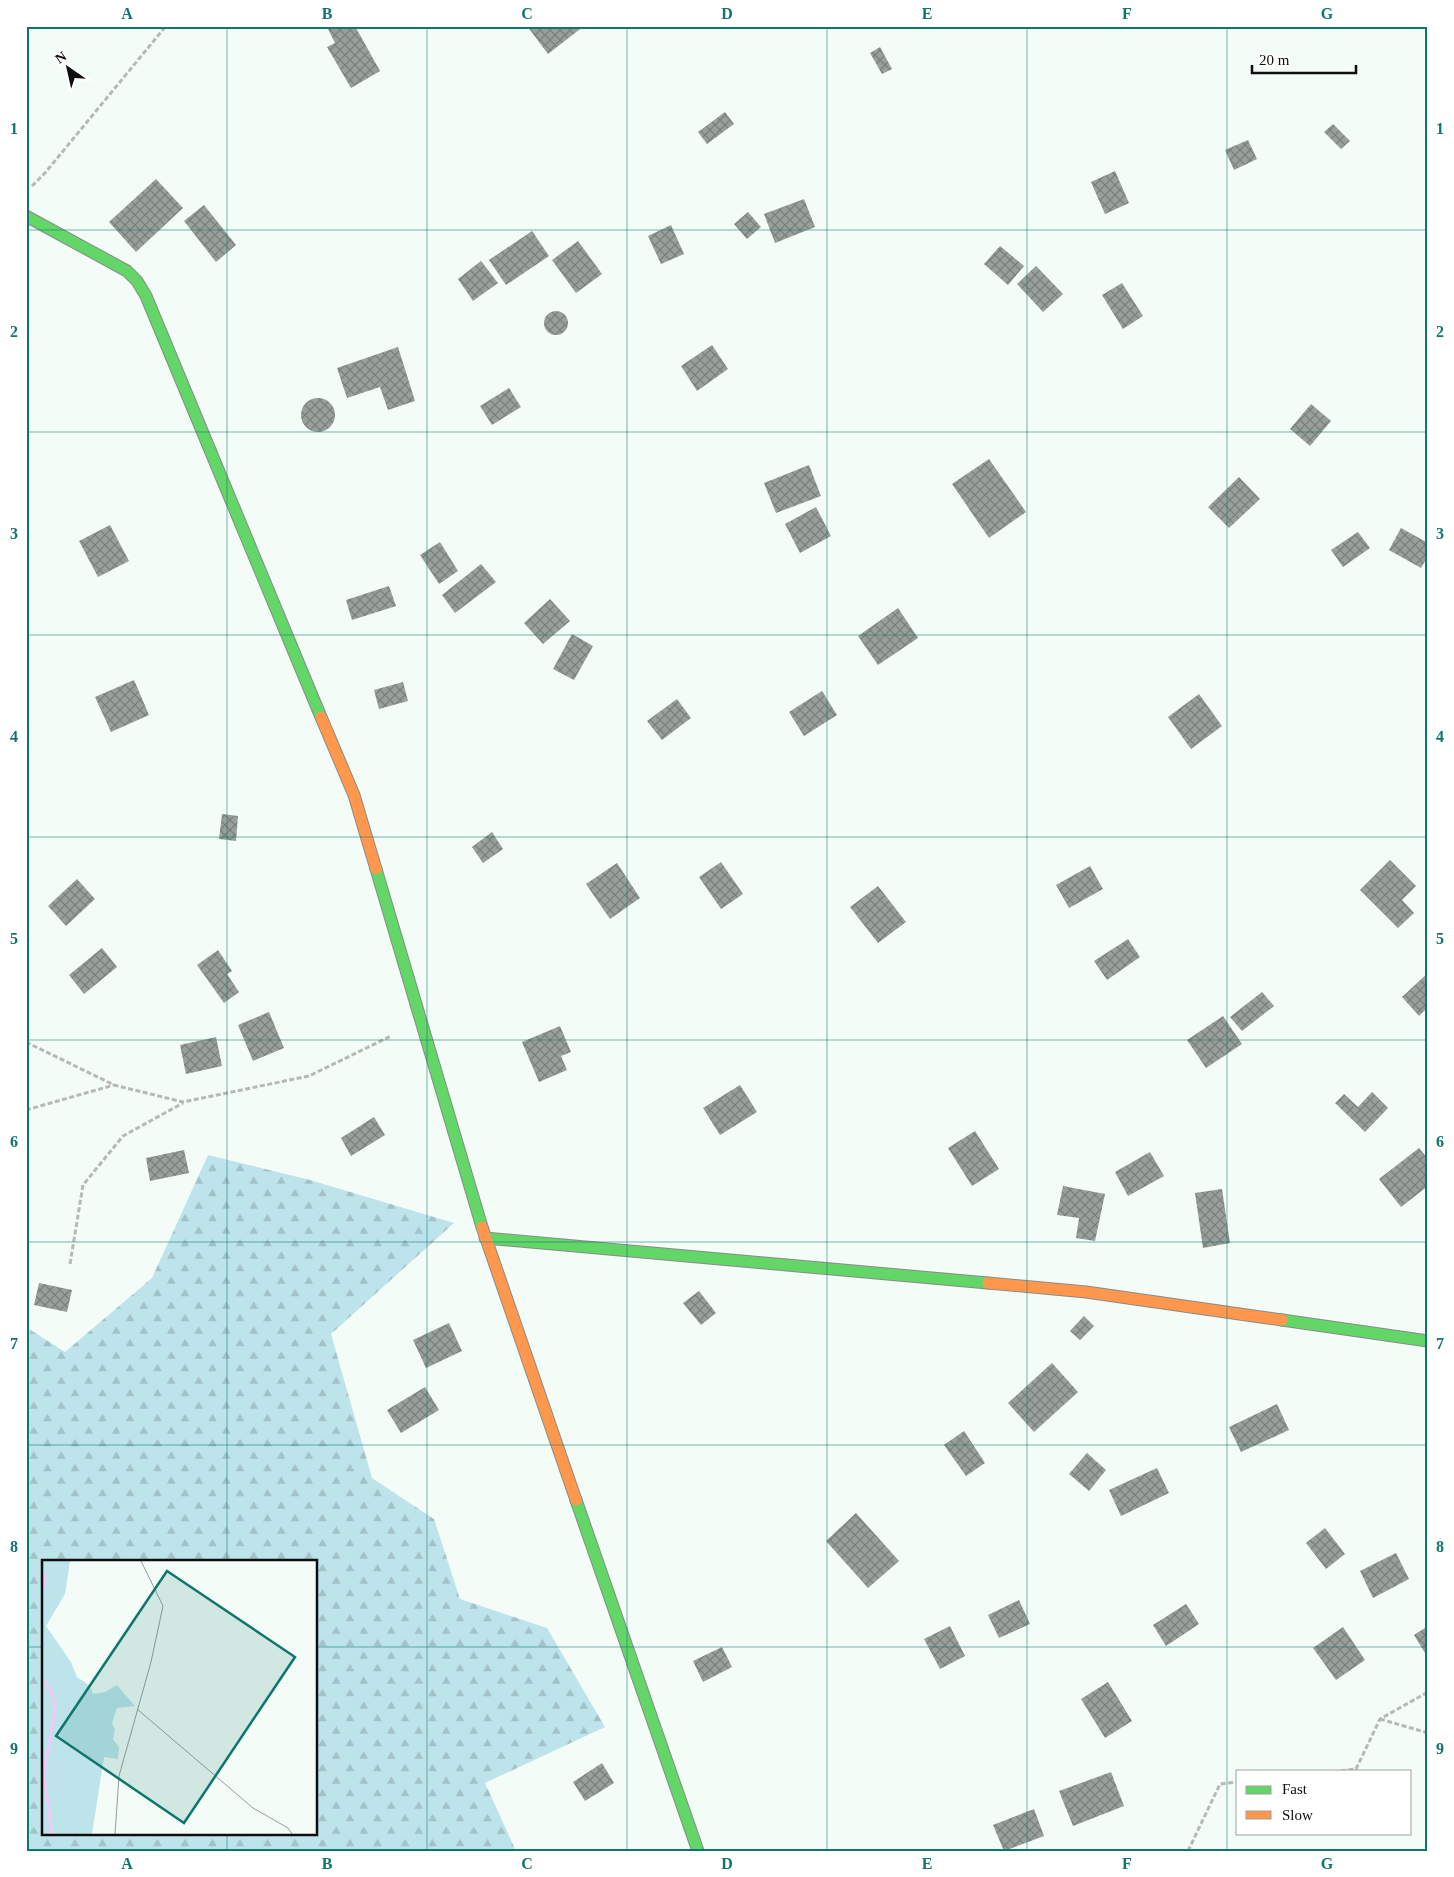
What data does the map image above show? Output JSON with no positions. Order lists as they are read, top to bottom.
{
  "legend": ["Fast", "Slow"],
  "scale_bar": "20 m",
  "north": "top left",
  "grid": {
    "columns": [
      "A",
      "B",
      "C",
      "D",
      "E",
      "F",
      "G"
    ],
    "rows": [
      "1",
      "2",
      "3",
      "4",
      "5",
      "6",
      "7",
      "8",
      "9"
    ]
  }
}
